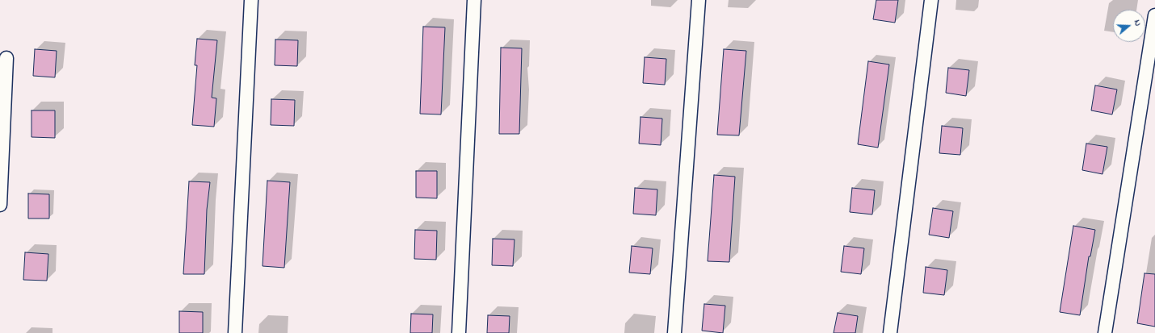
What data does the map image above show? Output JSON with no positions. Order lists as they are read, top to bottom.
{
  "north": "right"
}
